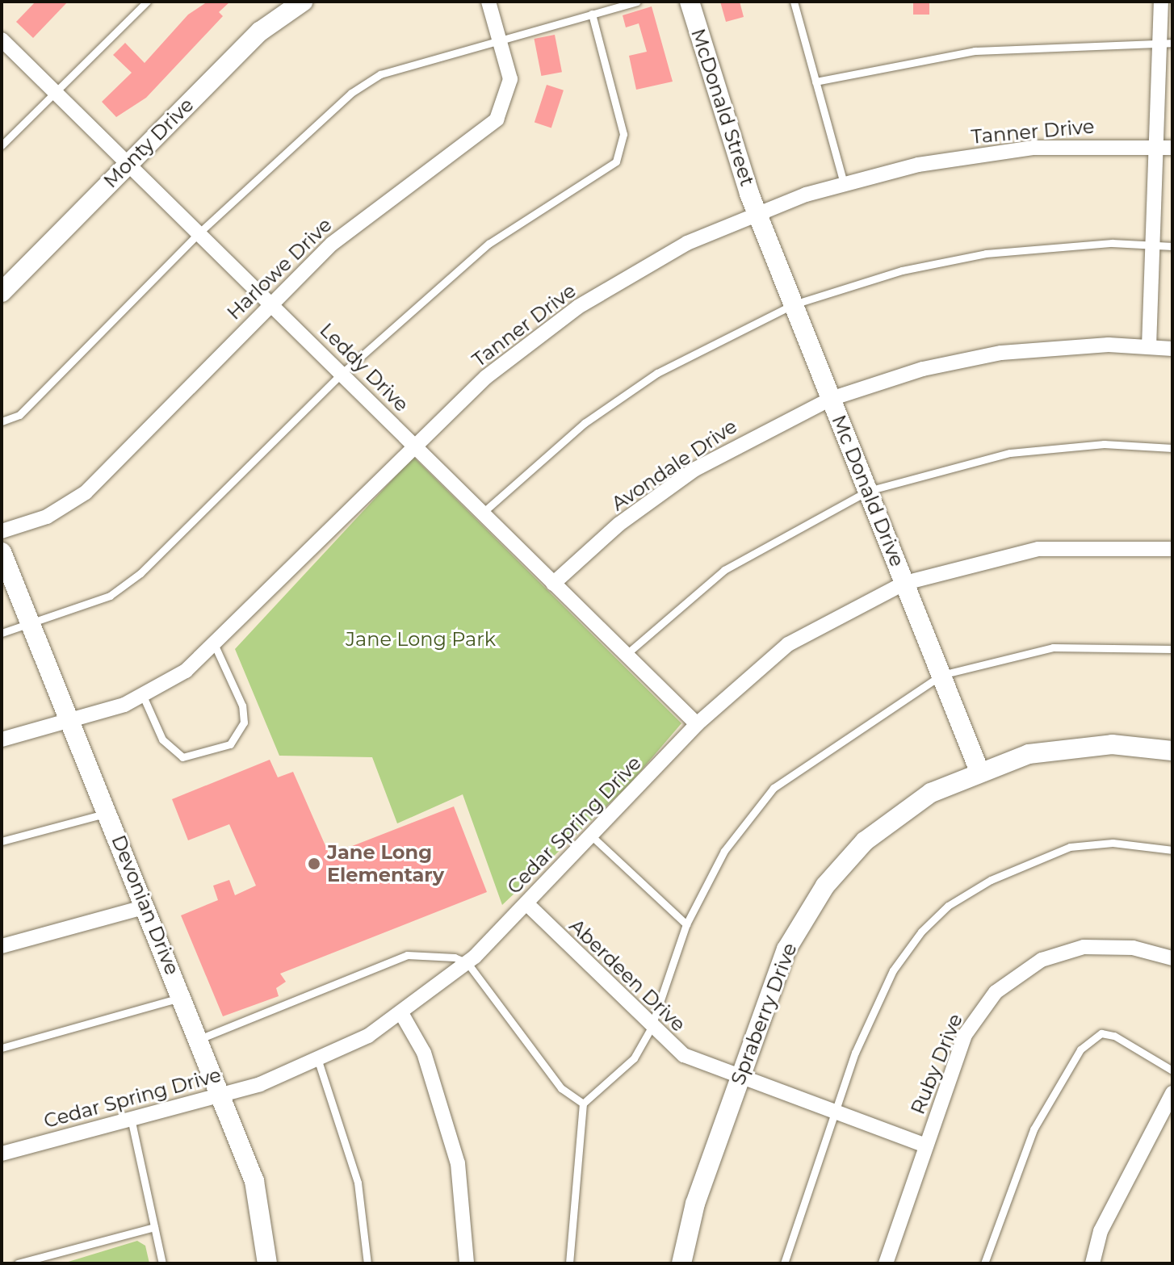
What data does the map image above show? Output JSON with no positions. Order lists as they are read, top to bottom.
{
  "streets": {
    "street": [
      "McDonald Street",
      "Tanner Drive",
      "Monty Drive",
      "Harlowe Drive",
      "Leddy Drive",
      "Avondale Drive",
      "Mc Donald Drive",
      "Cedar Spring Drive",
      "Devonian Drive",
      "Aberdeen Drive",
      "Spraberry Drive",
      "Ruby Drive"
    ]
  },
  "crossings": [
    ["McDonald Street", "Tanner Drive"],
    ["McDonald Street", "Mc Donald Drive"],
    ["Tanner Drive", "Leddy Drive"],
    ["Tanner Drive", "Mc Donald Drive"],
    ["Tanner Drive", "Devonian Drive"],
    ["Monty Drive", "Leddy Drive"],
    ["Harlowe Drive", "Leddy Drive"],
    ["Leddy Drive", "Avondale Drive"],
    ["Leddy Drive", "Cedar Spring Drive"],
    ["Avondale Drive", "Mc Donald Drive"],
    ["Mc Donald Drive", "Cedar Spring Drive"],
    ["Mc Donald Drive", "Spraberry Drive"],
    ["Cedar Spring Drive", "Devonian Drive"],
    ["Cedar Spring Drive", "Aberdeen Drive"],
    ["Aberdeen Drive", "Spraberry Drive"],
    ["Aberdeen Drive", "Ruby Drive"]
  ],
  "parks": ["Jane Long Park"],
  "places": ["Jane Long Elementary"]
}
